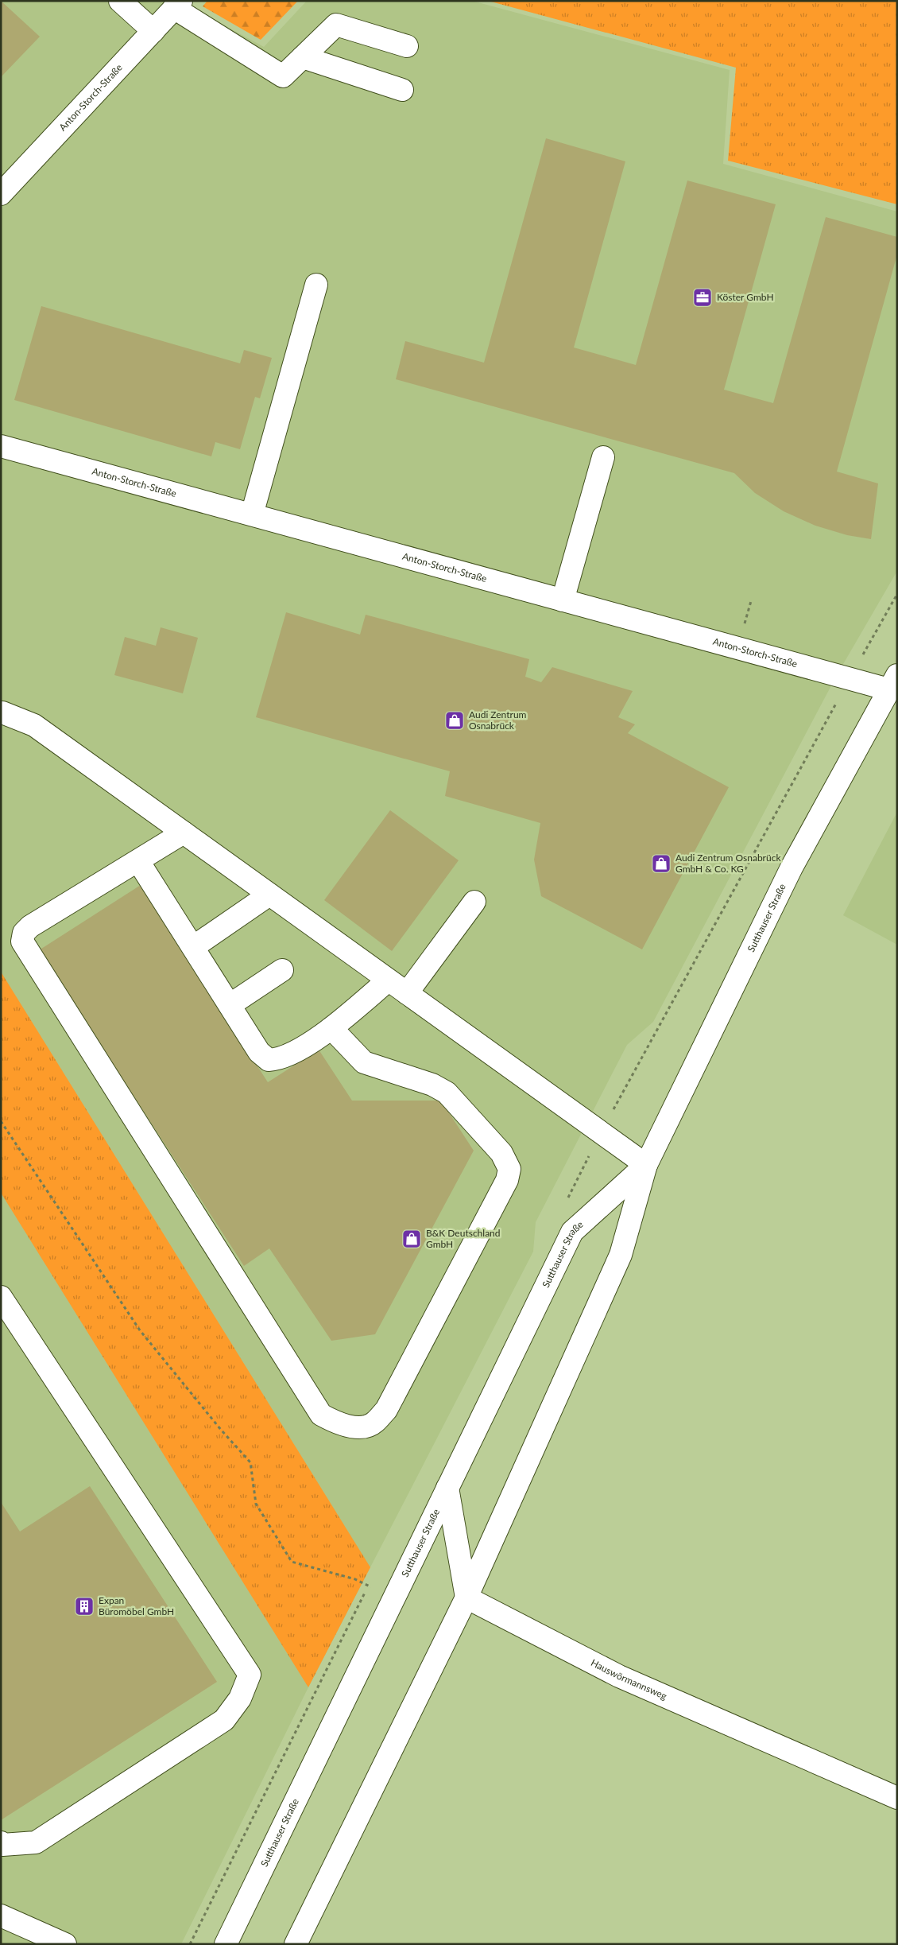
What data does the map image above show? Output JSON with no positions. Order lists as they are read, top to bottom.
{
  "streets": {
    "street": ["Anton-Storch-Straße", "Sutthauser Straße", "Hauswörmannsweg"]
  },
  "crossings": [
    ["Anton-Storch-Straße", "Sutthauser Straße"],
    ["Sutthauser Straße", "Hauswörmannsweg"]
  ],
  "places": {
    "office": ["Köster GmbH"],
    "shop": ["Audi Zentrum Osnabrück", "Audi Zentrum Osnabrück GmbH & Co. KG", "B&K Deutschland GmbH"],
    "building": ["Expan Büromöbel GmbH"]
  }
}
